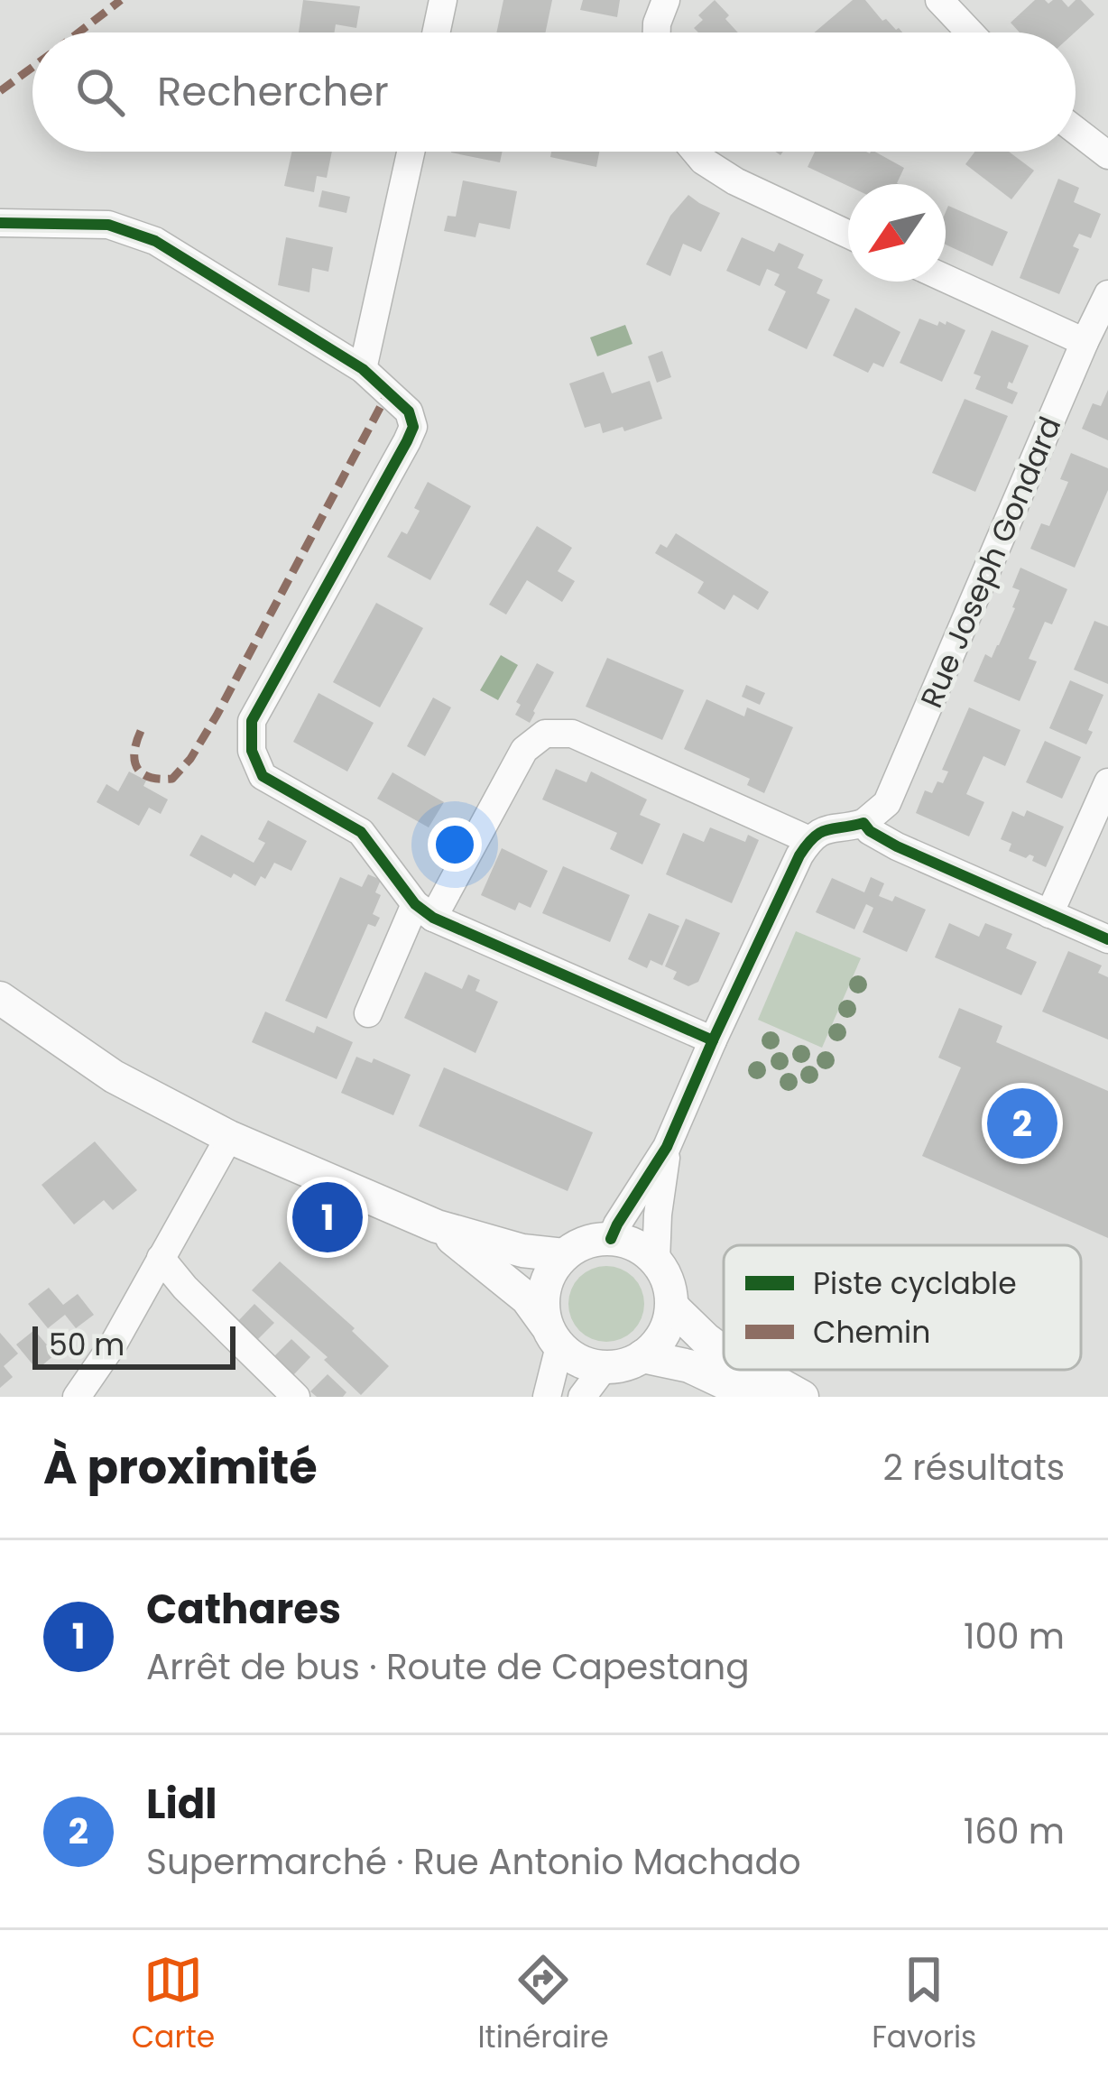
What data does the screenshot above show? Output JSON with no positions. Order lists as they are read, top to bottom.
{
  "streets": {
    "street": ["Rue Joseph Gondard"]
  },
  "legend": ["Piste cyclable", "Chemin"],
  "scale_bar": "50 m",
  "north": "bottom left",
  "page": {
    "search": "Rechercher",
    "pins": ["2", "1"],
    "scale": "50 m",
    "heading": ["À proximité", "2 résultats"],
    "list": [
      {
        "mark": "1",
        "name": "Cathares",
        "note": "Arrêt de bus · Route de Capestang",
        "value": "100 m"
      },
      {
        "mark": "2",
        "name": "Lidl",
        "note": "Supermarché · Rue Antonio Machado",
        "value": "160 m"
      }
    ],
    "nav": ["Carte", "Itinéraire", "Favoris"]
  }
}
